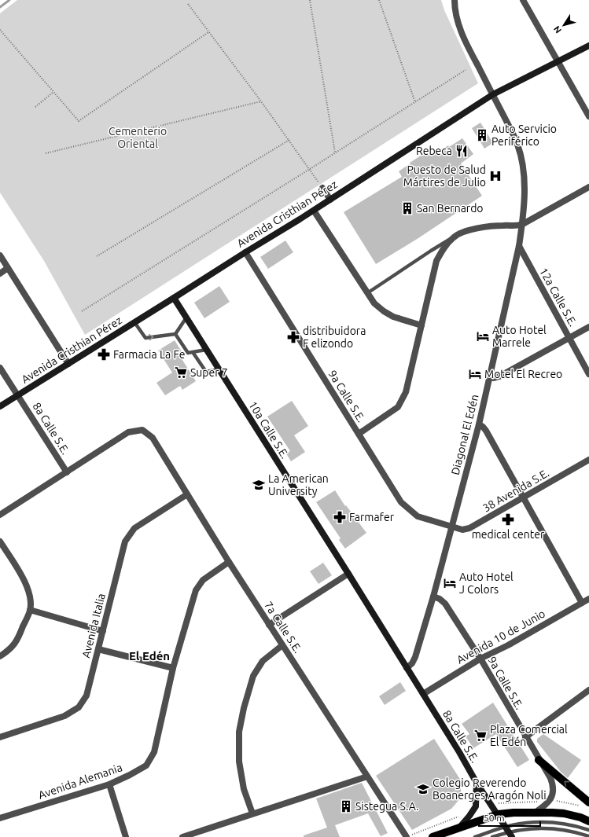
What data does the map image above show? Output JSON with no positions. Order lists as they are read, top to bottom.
{
  "streets": {
    "street": [
      "Avenida Cristhian Pérez",
      "12a Calle S.E.",
      "9a Calle S.E.",
      "8a Calle S.E.",
      "10a Calle S.E.",
      "Diagonal El Edén",
      "38 Avenida S.E.",
      "Avenida Italia",
      "7a Calle S.E.",
      "Avenida 10 de Junio",
      "Avenida Alemania"
    ]
  },
  "crossings": [
    ["Avenida Cristhian Pérez", "9a Calle S.E."],
    ["Avenida Cristhian Pérez", "8a Calle S.E."],
    ["Avenida Cristhian Pérez", "10a Calle S.E."],
    ["Avenida Cristhian Pérez", "Diagonal El Edén"],
    ["12a Calle S.E.", "Diagonal El Edén"],
    ["9a Calle S.E.", "Diagonal El Edén"],
    ["9a Calle S.E.", "38 Avenida S.E."],
    ["9a Calle S.E.", "Avenida 10 de Junio"],
    ["8a Calle S.E.", "10a Calle S.E."],
    ["8a Calle S.E.", "Diagonal El Edén"],
    ["8a Calle S.E.", "7a Calle S.E."],
    ["8a Calle S.E.", "Avenida 10 de Junio"],
    ["10a Calle S.E.", "Diagonal El Edén"],
    ["Diagonal El Edén", "38 Avenida S.E."],
    ["Avenida Italia", "7a Calle S.E."],
    ["7a Calle S.E.", "Avenida Alemania"]
  ],
  "districts": ["El Edén"],
  "parks": ["Cementerio Oriental"],
  "places": {
    "building": ["Auto Servicio Periférico", "San Bernardo", "Sistegua S.A."],
    "restaurant": ["Rebeca"],
    "hospital": ["Puesto de Salud Mártires de Julio"],
    "hotel": ["Auto Hotel Marrele", "Motel El Recreo", "Auto Hotel J Colors"],
    "pharmacy": [
      "distribuidora F elizondo",
      "Farmacia La Fe",
      "Farmafer",
      "medical center"
    ],
    "supermarket": ["Super 7", "Plaza Comercial El Edén"],
    "school or university": ["La American University", "Colegio Reverendo Boanerges Aragón Noli"]
  },
  "scale_bar": "50 m",
  "north": "bottom left"
}
